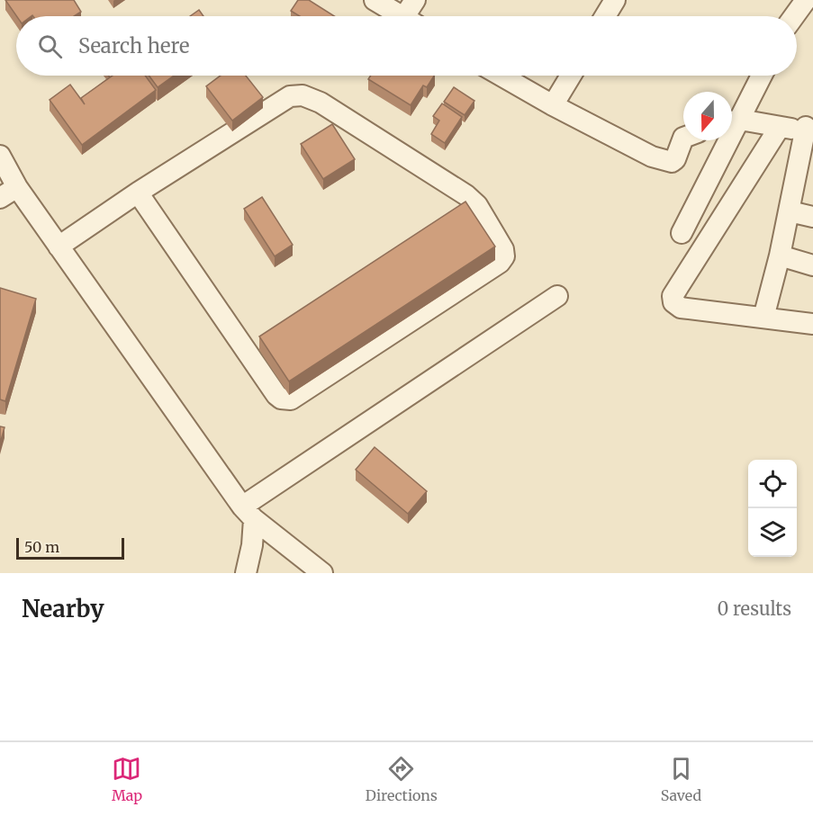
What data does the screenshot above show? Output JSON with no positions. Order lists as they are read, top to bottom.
{
  "scale_bar": "50 m",
  "north": "bottom",
  "page": {
    "search": "Search here",
    "scale": "50 m",
    "heading": ["Nearby", "0 results"],
    "nav": ["Map", "Directions", "Saved"]
  }
}
